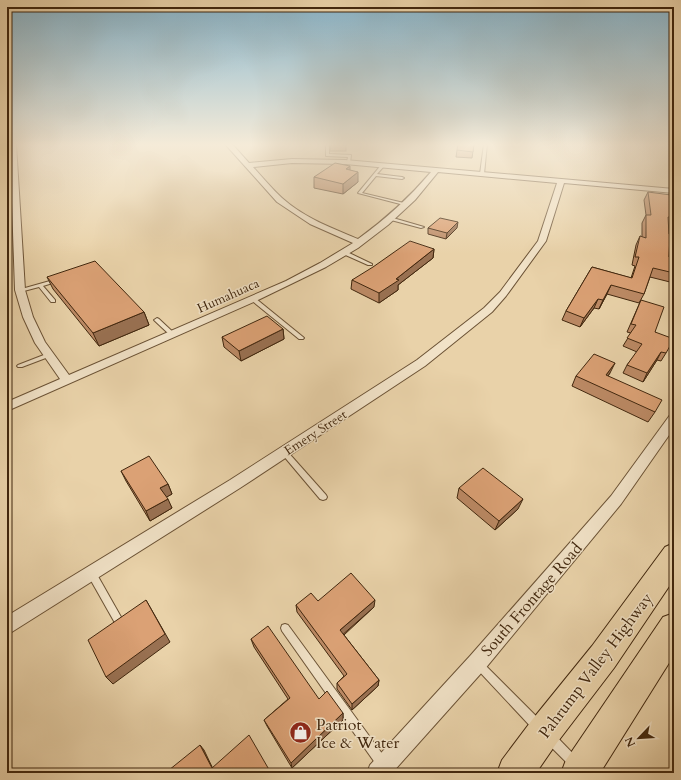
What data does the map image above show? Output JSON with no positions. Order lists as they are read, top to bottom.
{
  "streets": {
    "highway": ["Pahrump Valley Highway"],
    "street": ["Humahuaca", "Emery Street", "South Frontage Road"]
  },
  "places": {
    "shop": ["Patriot Ice & Water"]
  },
  "north": "bottom left"
}
